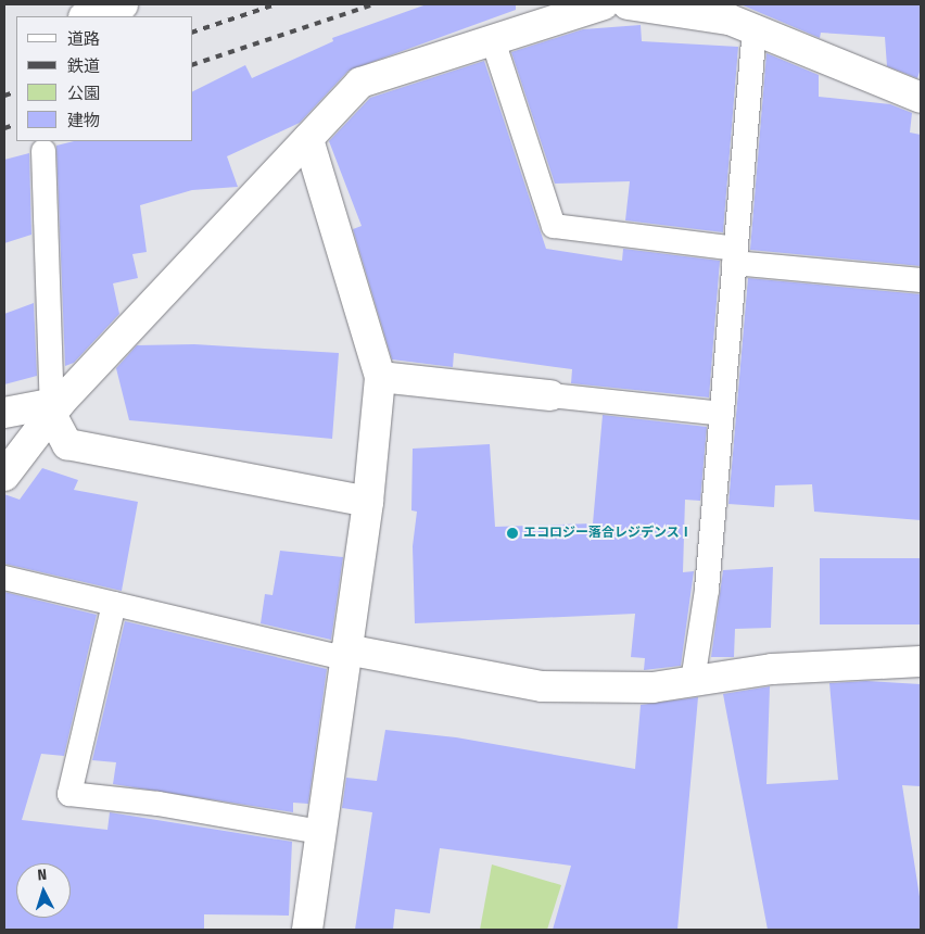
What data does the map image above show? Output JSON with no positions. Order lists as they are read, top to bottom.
{
  "places": ["エコロジー落合レジデンスⅠ"],
  "legend": [
    "道路",
    "鉄道",
    "公園",
    "建物"
  ],
  "north": "top"
}
